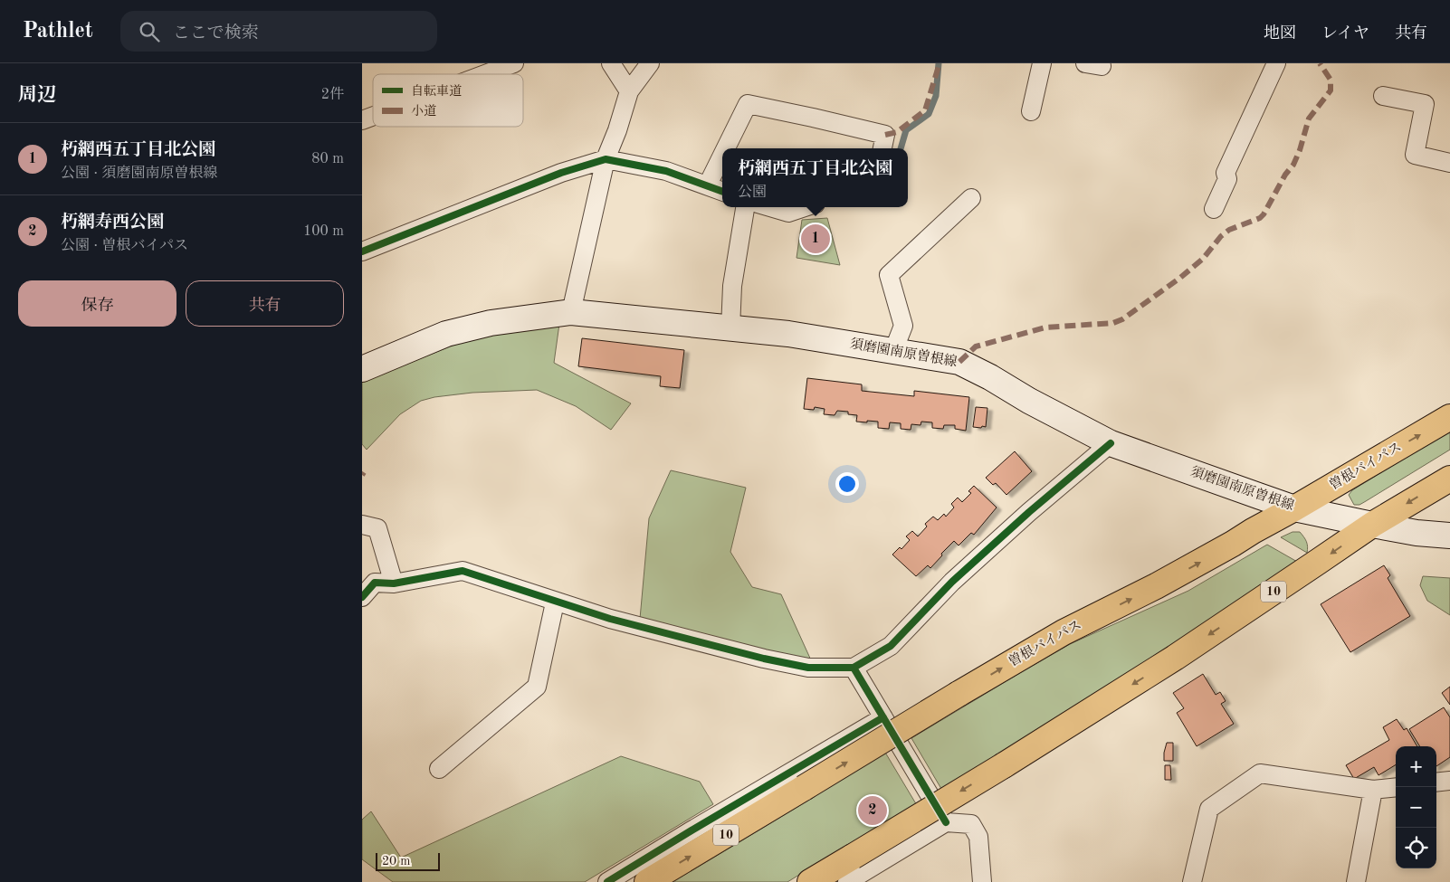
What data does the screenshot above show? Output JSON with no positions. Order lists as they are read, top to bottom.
{
  "streets": {
    "highway": ["曽根バイパス", "10"],
    "main road": ["須磨園南原曽根線"]
  },
  "crossings": [
    ["須磨園南原曽根線", "曽根バイパス"],
    ["須磨園南原曽根線", "10"]
  ],
  "legend": ["自転車道", "小道"],
  "scale_bar": "20 m",
  "page": {
    "header": "Pathlet",
    "search": "ここで検索",
    "nav": ["地図", "レイヤ", "共有"],
    "heading": ["周辺", "2件"],
    "list": [
      {
        "mark": "1",
        "name": "朽網西五丁目北公園",
        "note": "公園 · 須磨園南原曽根線",
        "value": "80 m"
      },
      {
        "mark": "2",
        "name": "朽網寿西公園",
        "note": "公園 · 曽根バイパス",
        "value": "100 m"
      }
    ],
    "popup": ["朽網西五丁目北公園", "公園"],
    "pins": ["1", "2"],
    "buttons": ["保存", "共有"],
    "map_buttons": ["+", "−"],
    "scale": "20 m"
  }
}
